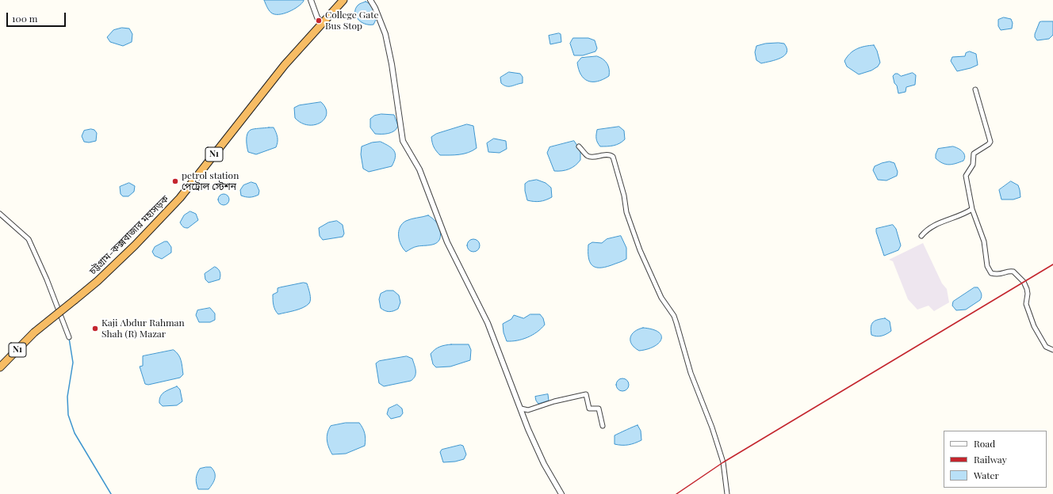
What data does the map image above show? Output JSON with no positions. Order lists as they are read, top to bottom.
{
  "streets": {
    "highway": ["N1", "চট্টগ্রাম-কক্সবাজার মহাসড়ক"]
  },
  "places": ["College Gate Bus Stop", "petrol station পেট্রোল স্টেশন", "Kaji Abdur Rahman Shah (R) Mazar"],
  "legend": ["Road", "Railway", "Water"],
  "scale_bar": "100 m"
}
